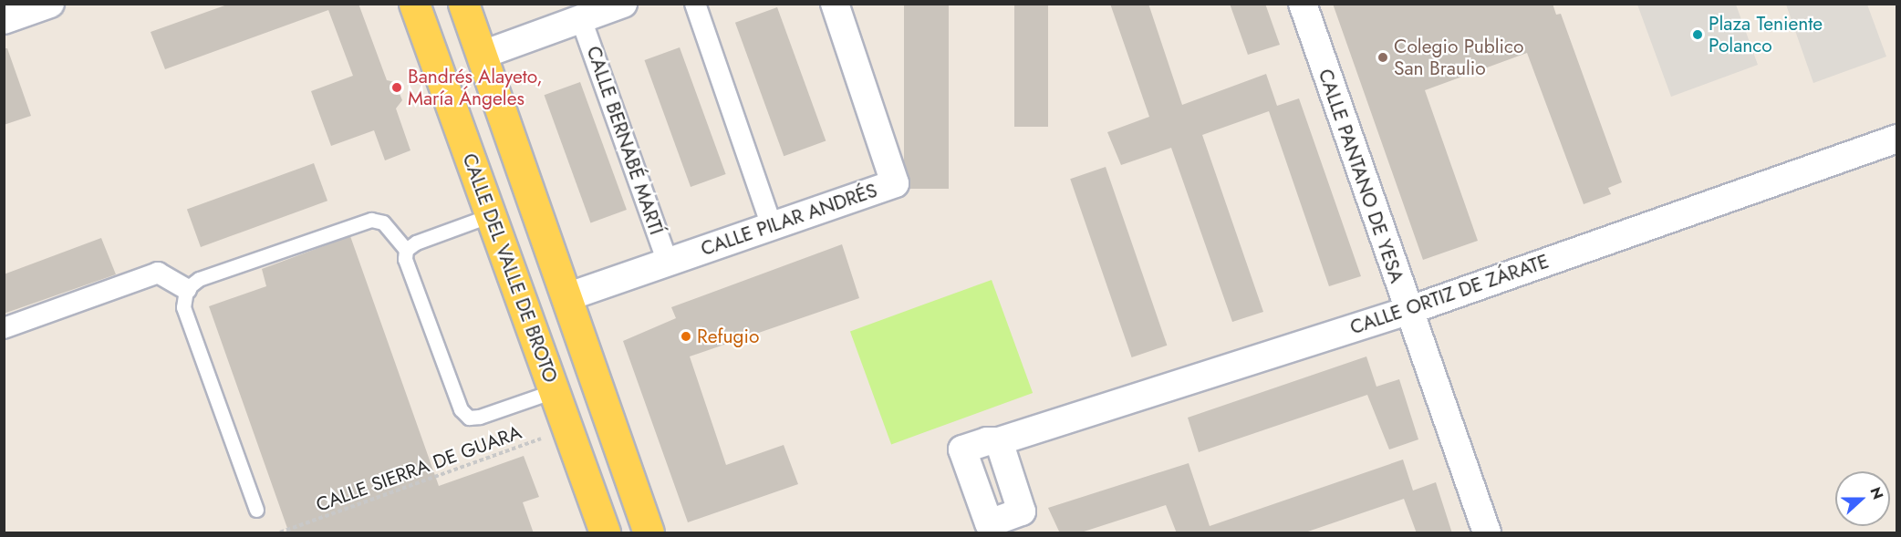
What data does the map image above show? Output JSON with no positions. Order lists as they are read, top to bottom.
{
  "streets": {
    "main road": ["CALLE DEL VALLE DE BROTO"],
    "street": [
      "CALLE BERNABÉ MARTÍ",
      "CALLE PANTANO DE YESA",
      "CALLE PILAR ANDRÉS",
      "CALLE ORTIZ DE ZÁRATE"
    ],
    "path": ["CALLE SIERRA DE GUARA"]
  },
  "crossings": [
    ["CALLE BERNABÉ MARTÍ", "CALLE PILAR ANDRÉS"],
    ["CALLE PANTANO DE YESA", "CALLE ORTIZ DE ZÁRATE"],
    ["CALLE DEL VALLE DE BROTO", "CALLE SIERRA DE GUARA"]
  ],
  "places": [
    "Plaza Teniente Polanco",
    "Colegio Publico San Braulio",
    "Bandrés Alayeto, María Ángeles",
    "Refugio"
  ],
  "north": "right"
}
